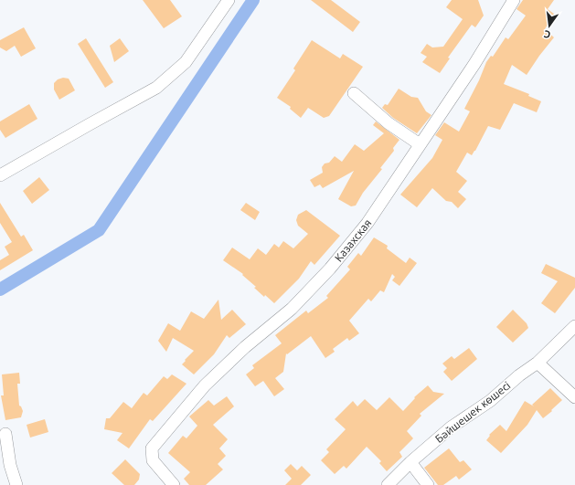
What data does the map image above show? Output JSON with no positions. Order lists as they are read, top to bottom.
{
  "streets": {
    "street": ["Казахская", "Бәйшешек көшесі"]
  },
  "north": "bottom"
}
